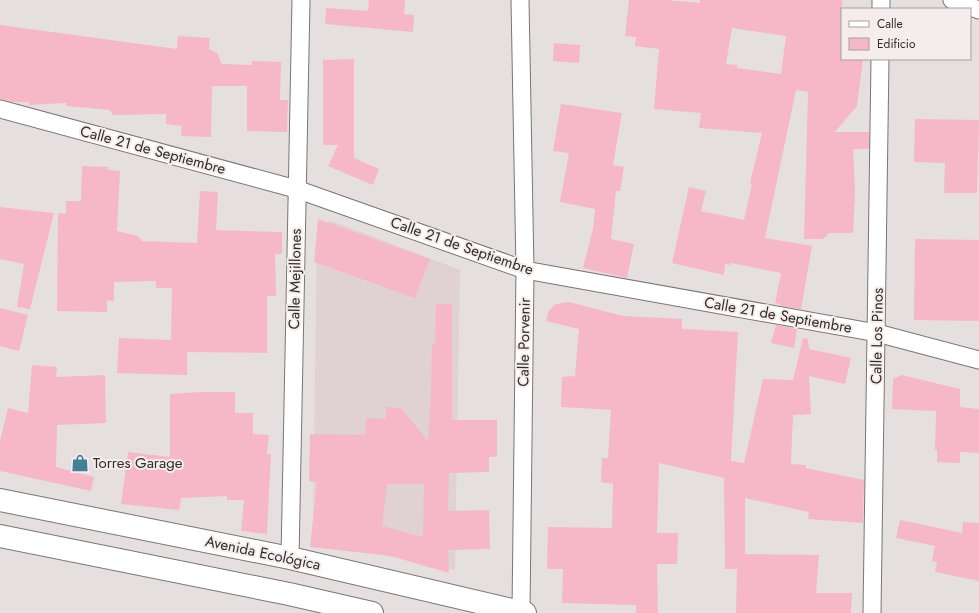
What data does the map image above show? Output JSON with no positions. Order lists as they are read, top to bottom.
{
  "streets": {
    "main road": ["Avenida Ecológica"],
    "street": [
      "Calle 21 de Septiembre",
      "Calle Mejillones",
      "Calle Los Pinos",
      "Calle Porvenir"
    ]
  },
  "crossings": [
    ["Calle 21 de Septiembre", "Calle Mejillones"],
    ["Calle 21 de Septiembre", "Calle Los Pinos"],
    ["Calle 21 de Septiembre", "Calle Porvenir"],
    ["Calle Mejillones", "Avenida Ecológica"],
    ["Calle Porvenir", "Avenida Ecológica"]
  ],
  "places": {
    "shop": ["Torres Garage"]
  },
  "legend": ["Calle", "Edificio"]
}
